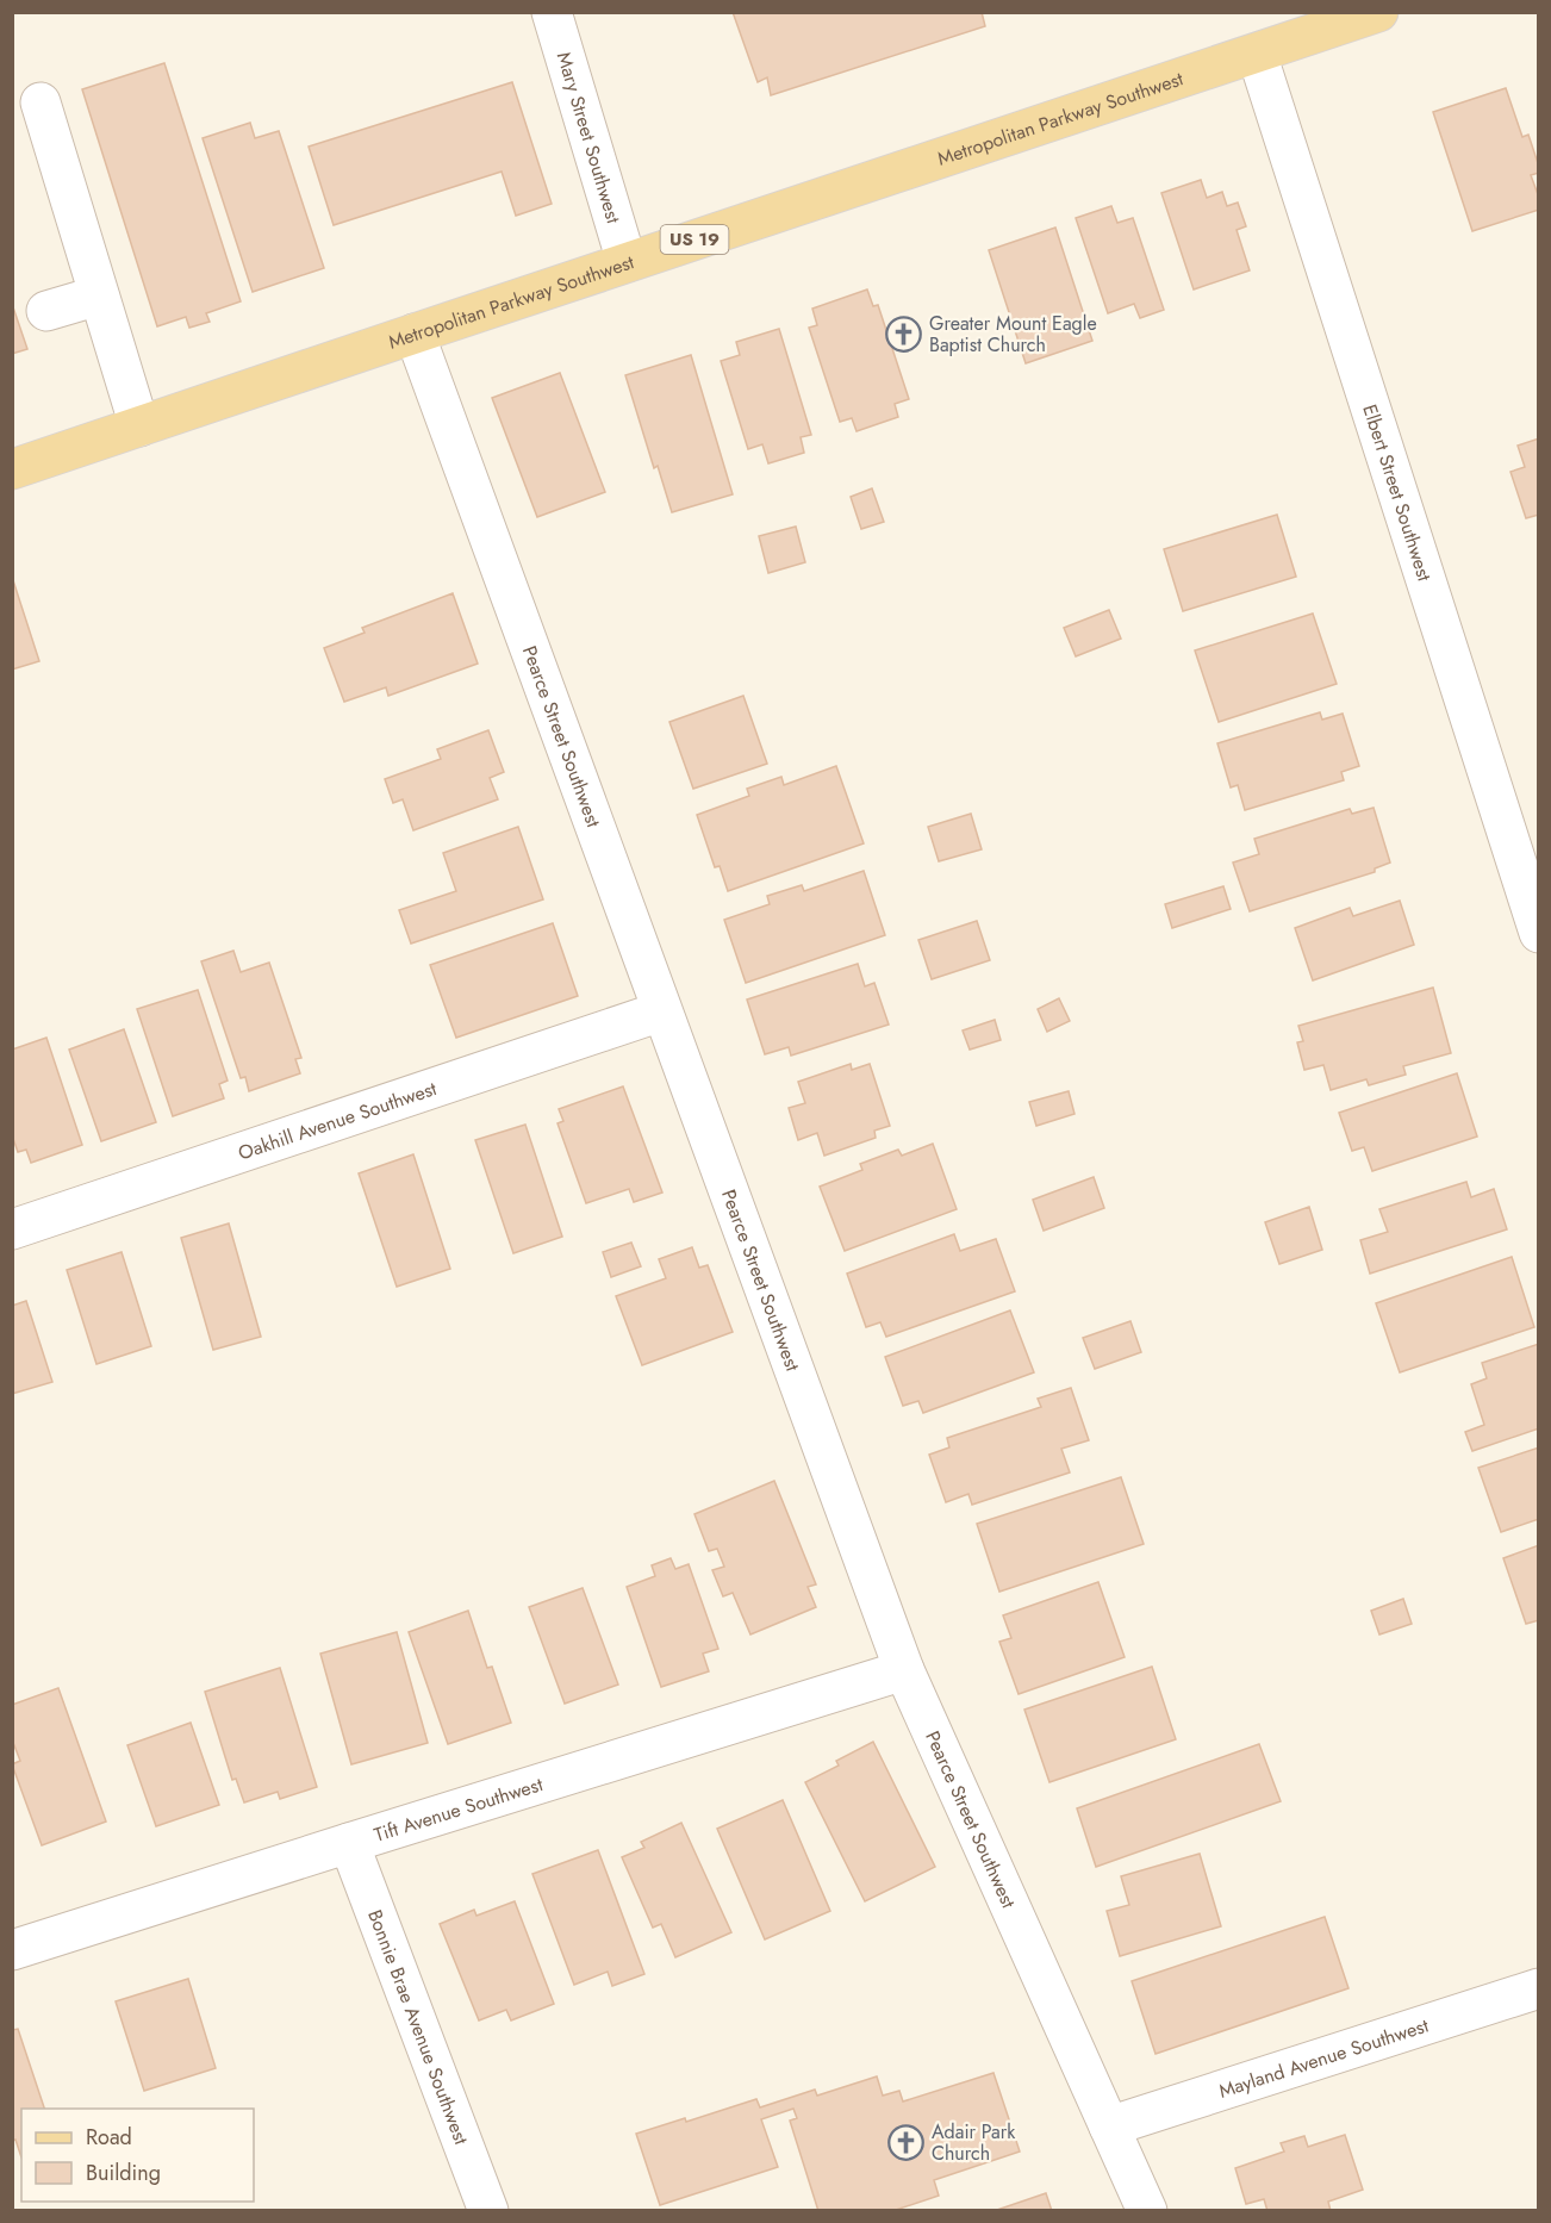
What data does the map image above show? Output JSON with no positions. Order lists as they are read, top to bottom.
{
  "streets": {
    "main road": ["Metropolitan Parkway Southwest", "US 19"],
    "street": [
      "Mary Street Southwest",
      "Elbert Street Southwest",
      "Pearce Street Southwest",
      "Oakhill Avenue Southwest",
      "Tift Avenue Southwest",
      "Bonnie Brae Avenue Southwest",
      "Mayland Avenue Southwest"
    ]
  },
  "crossings": [
    ["Metropolitan Parkway Southwest", "Mary Street Southwest"],
    ["Metropolitan Parkway Southwest", "Elbert Street Southwest"],
    ["Metropolitan Parkway Southwest", "Pearce Street Southwest"],
    ["Pearce Street Southwest", "Oakhill Avenue Southwest"],
    ["Pearce Street Southwest", "Tift Avenue Southwest"],
    ["Pearce Street Southwest", "Mayland Avenue Southwest"],
    ["Tift Avenue Southwest", "Bonnie Brae Avenue Southwest"]
  ],
  "places": {
    "church": ["Greater Mount Eagle Baptist Church", "Adair Park Church"]
  },
  "legend": ["Road", "Building"]
}
